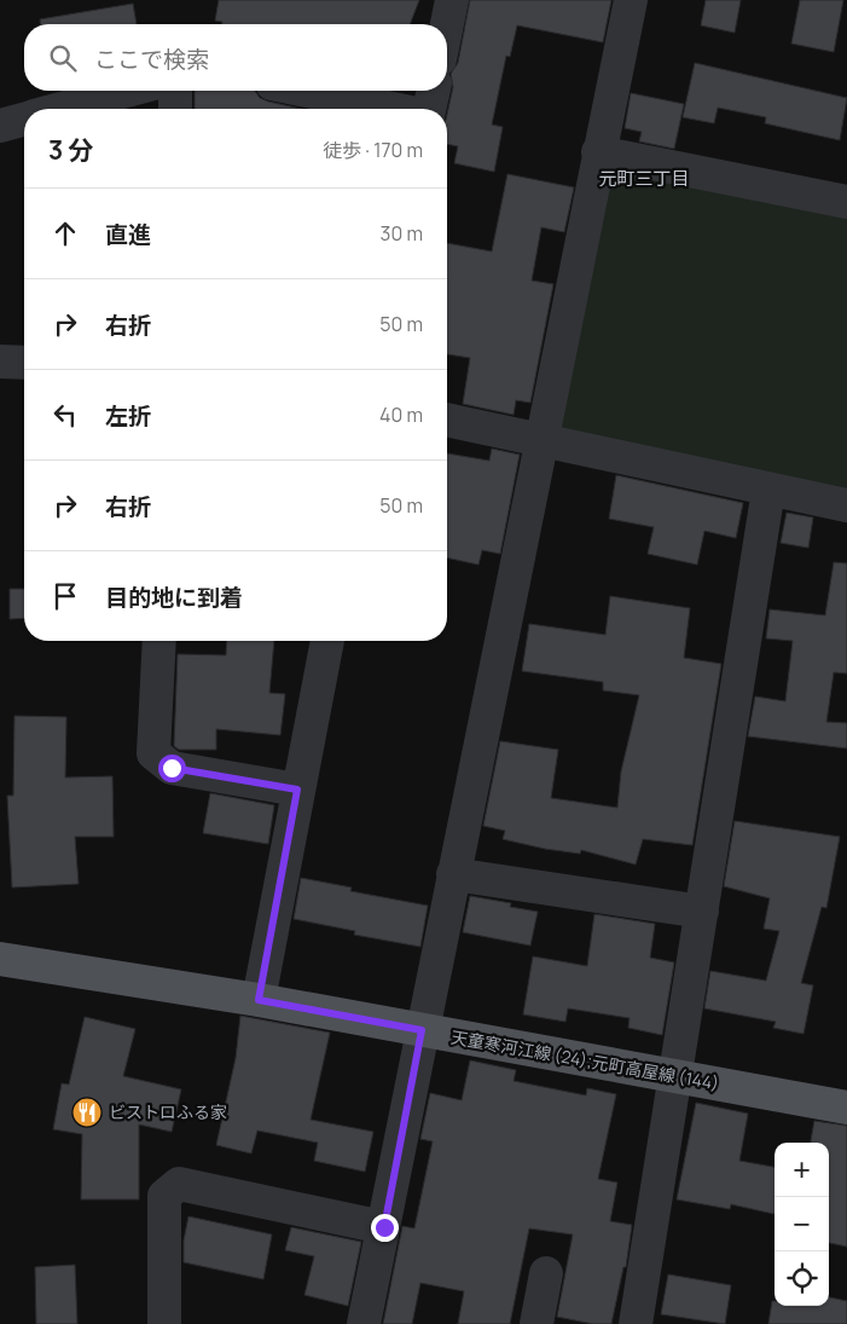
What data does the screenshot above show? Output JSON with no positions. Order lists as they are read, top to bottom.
{
  "streets": {
    "main road": ["天童寒河江線 (24);元町高屋線 (144)"]
  },
  "districts": ["元町三丁目"],
  "places": {
    "restaurant": ["ビストロふる家"]
  },
  "page": {
    "search": "ここで検索",
    "heading": ["3 分", "徒歩 · 170 m"],
    "list": [
      ["直進", "30 m"],
      ["右折", "50 m"],
      ["左折", "40 m"],
      ["右折", "50 m"],
      "目的地に到着"
    ],
    "map_buttons": ["+", "−"]
  }
}
